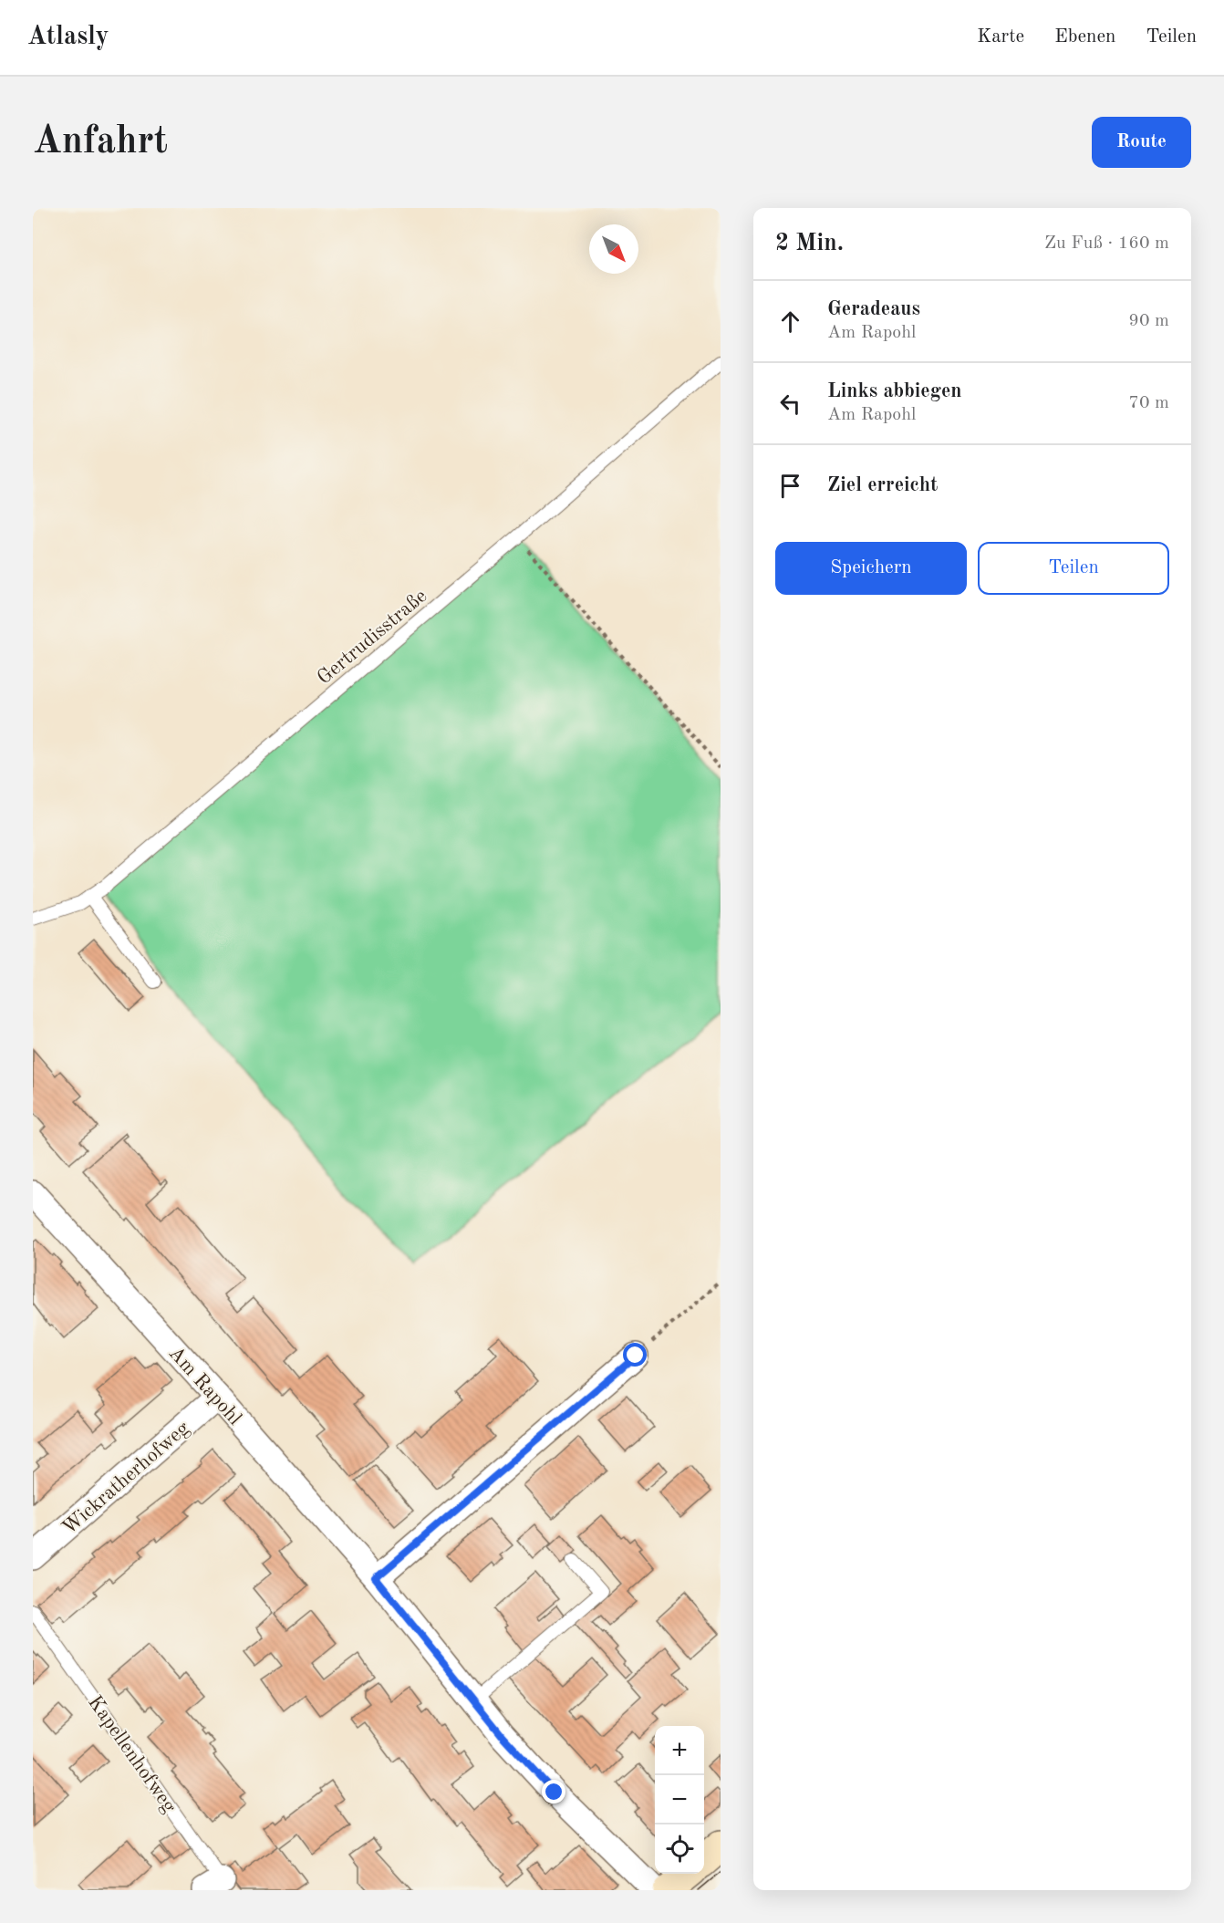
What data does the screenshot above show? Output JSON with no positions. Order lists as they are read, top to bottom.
{
  "streets": {
    "street": ["Am Rapohl", "Wickratherhofweg"],
    "lane": ["Gertrudisstraße", "Kapellenhofweg"]
  },
  "crossings": [
    ["Am Rapohl", "Wickratherhofweg"]
  ],
  "north": "bottom right",
  "page": {
    "header": "Atlasly",
    "nav": ["Karte", "Ebenen", "Teilen"],
    "buttons": [
      "Route",
      ["Speichern", "Teilen"]
    ],
    "title": "Anfahrt",
    "heading": ["2 Min.", "Zu Fuß · 160 m"],
    "list": [
      ["Geradeaus", "Am Rapohl", "90 m"],
      ["Links abbiegen", "Am Rapohl", "70 m"],
      "Ziel erreicht"
    ],
    "map_buttons": ["+", "−"]
  }
}
